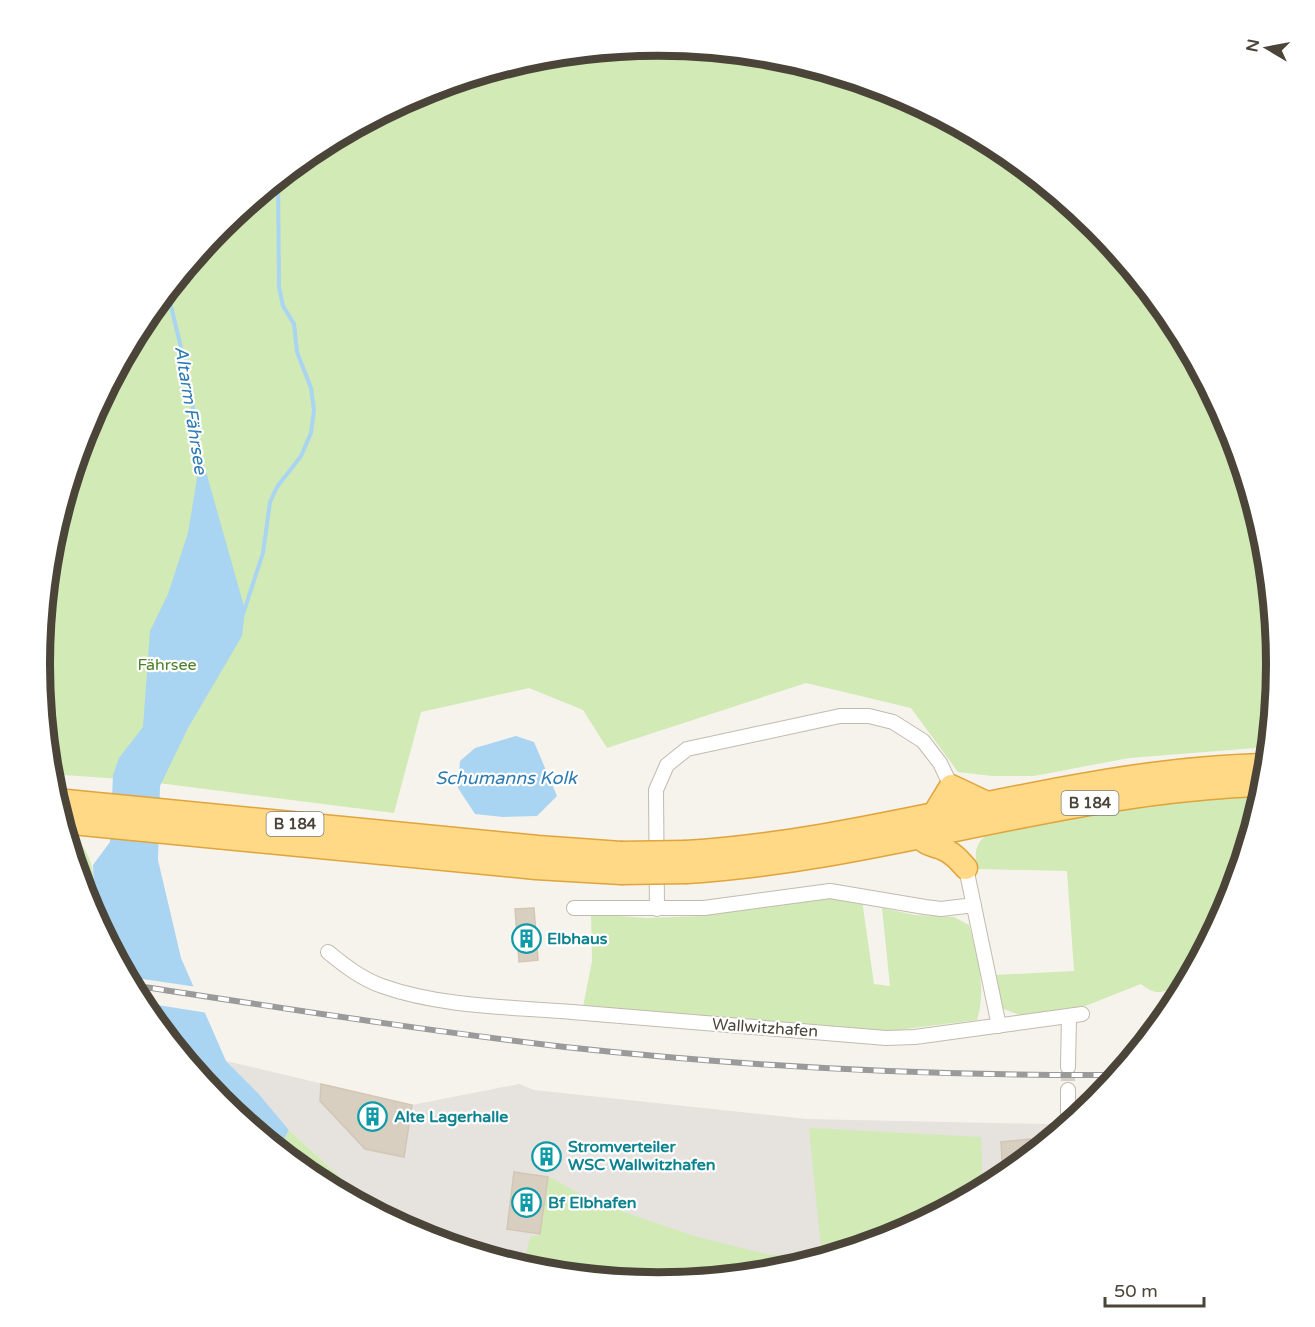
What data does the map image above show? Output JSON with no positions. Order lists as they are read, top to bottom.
{
  "streets": {
    "highway": ["B 184"],
    "street": ["Wallwitzhafen"]
  },
  "water": ["Altarm Fährsee", "Schumanns Kolk"],
  "parks": ["Fährsee"],
  "places": {
    "building": [
      "Elbhaus",
      "Alte Lagerhalle",
      "Stromverteiler WSC Wallwitzhafen",
      "Bf Elbhafen"
    ]
  },
  "scale_bar": "50 m",
  "north": "left"
}
